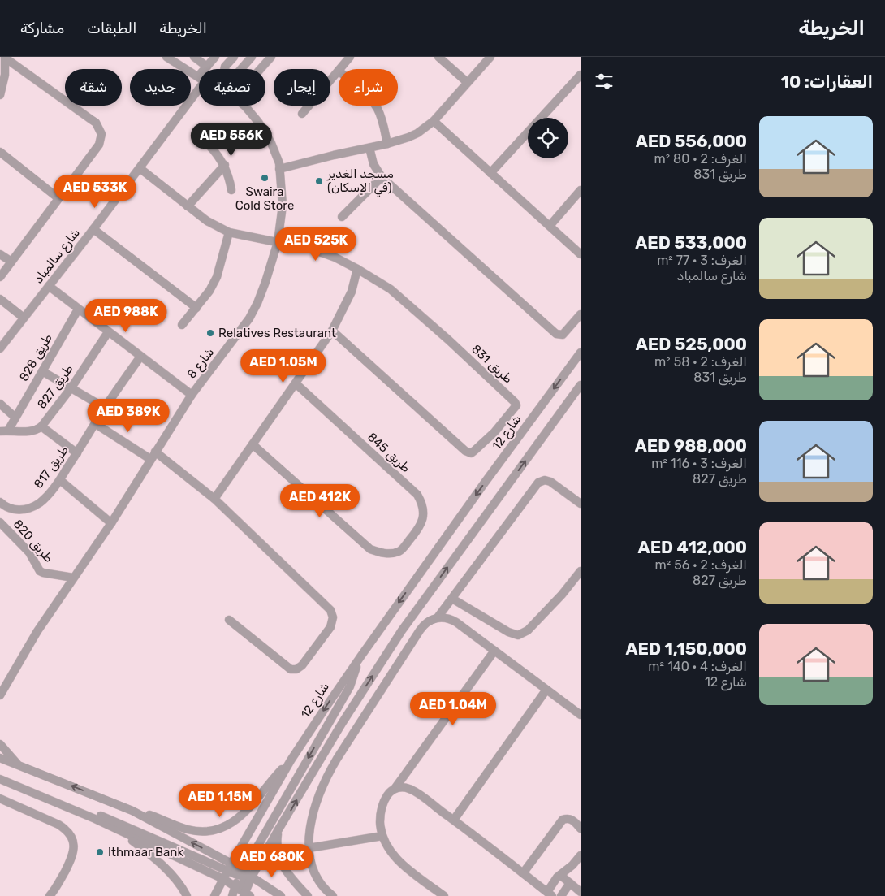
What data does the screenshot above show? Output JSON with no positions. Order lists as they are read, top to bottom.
{
  "streets": {
    "street": [
      "شارع سالمباد",
      "طريق 828",
      "شارع 8",
      "طريق 831",
      "طريق 827",
      "شارع 12",
      "طريق 845",
      "طريق 817",
      "طريق 820"
    ]
  },
  "crossings": [
    ["شارع سالمباد", "طريق 831"],
    ["طريق 828", "طريق 827"],
    ["شارع 8", "طريق 831"],
    ["شارع 8", "طريق 820"]
  ],
  "places": [
    "Swaira Cold Store",
    "مسجد الغدير (في الإسكان)",
    "Relatives Restaurant",
    "Ithmaar Bank"
  ],
  "page": {
    "header": "الخريطة",
    "nav": ["الخريطة", "الطبقات", "مشاركة"],
    "heading": "العقارات: 10",
    "chip": [
      "شراء",
      "إيجار",
      "تصفية",
      "جديد",
      "شقة"
    ],
    "list": [
      {
        "name": "AED 556,000",
        "note": "الغرف: 2 · 80 m² · طريق 831"
      },
      {
        "name": "AED 533,000",
        "note": "الغرف: 3 · 77 m² · شارع سالمباد"
      },
      {
        "name": "AED 525,000",
        "note": "الغرف: 2 · 58 m² · طريق 831"
      },
      {
        "name": "AED 988,000",
        "note": "الغرف: 3 · 116 m² · طريق 827"
      },
      {
        "name": "AED 412,000",
        "note": "الغرف: 2 · 56 m² · طريق 827"
      },
      {
        "name": "AED 1,150,000",
        "note": "الغرف: 4 · 140 m² · شارع 12"
      }
    ],
    "price": [
      "AED 556K",
      "AED 533K",
      "AED 525K",
      "AED 988K",
      "AED 1.05M",
      "AED 389K",
      "AED 412K",
      "AED 1.04M",
      "AED 1.15M",
      "AED 680K"
    ]
  }
}
